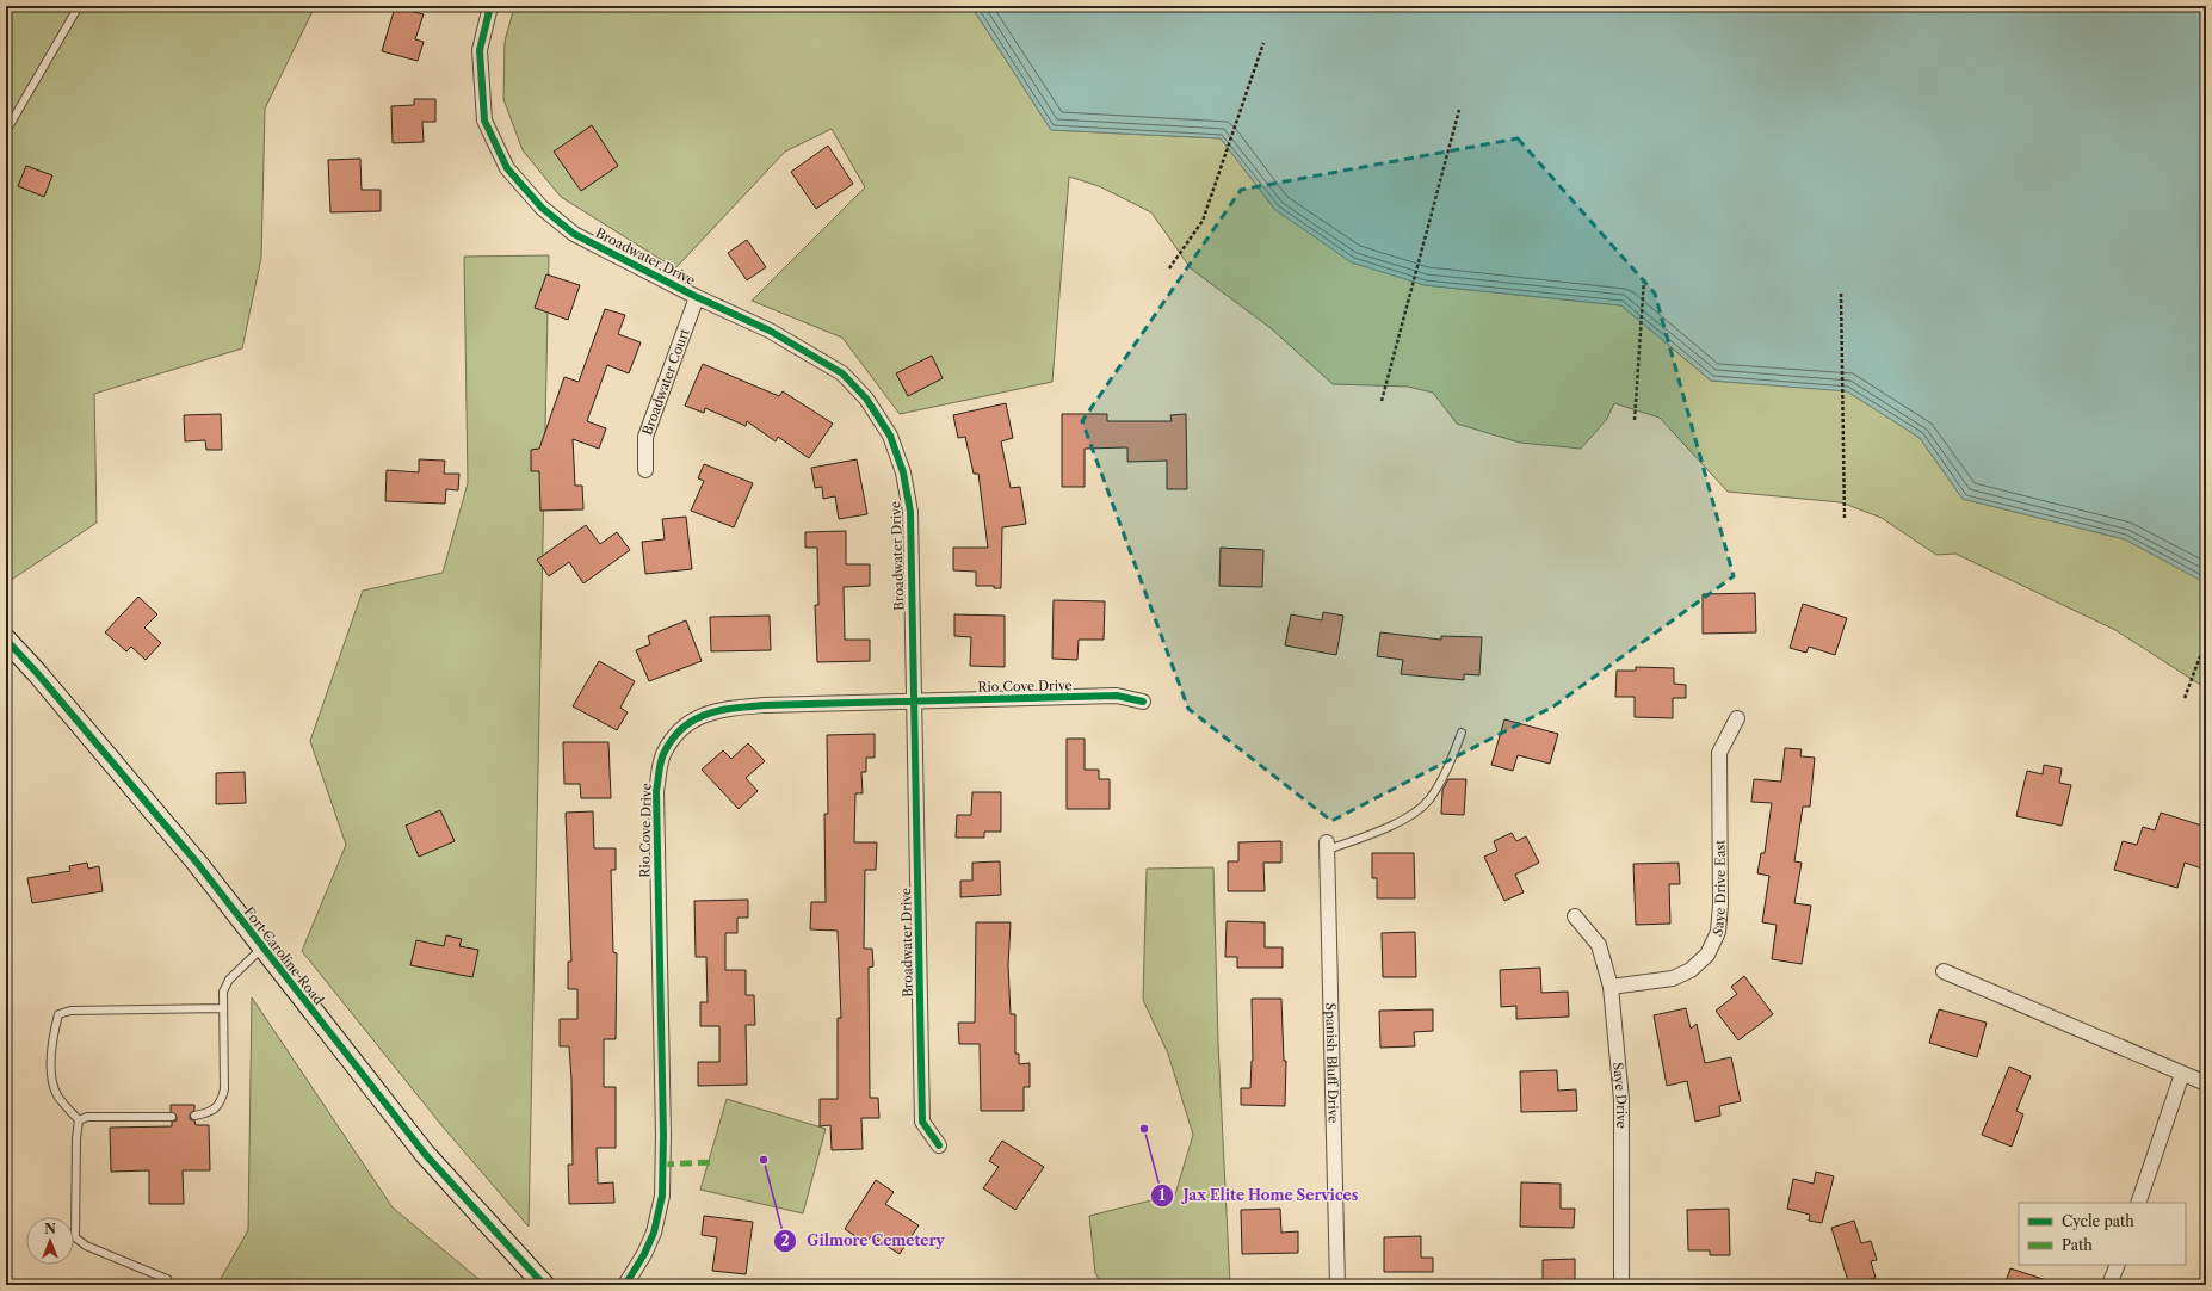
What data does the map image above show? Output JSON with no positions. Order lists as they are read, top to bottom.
{
  "streets": {
    "street": [
      "Broadwater Drive",
      "Broadwater Court",
      "Rio Cove Drive",
      "Saye Drive East",
      "Fort Caroline Road",
      "Spanish Bluff Drive",
      "Saye Drive"
    ]
  },
  "crossings": [
    ["Broadwater Drive", "Broadwater Court"],
    ["Broadwater Drive", "Rio Cove Drive"],
    ["Saye Drive East", "Saye Drive"]
  ],
  "places": ["Jax Elite Home Services", "Gilmore Cemetery"],
  "legend": ["Cycle path", "Path"],
  "north": "top"
}
